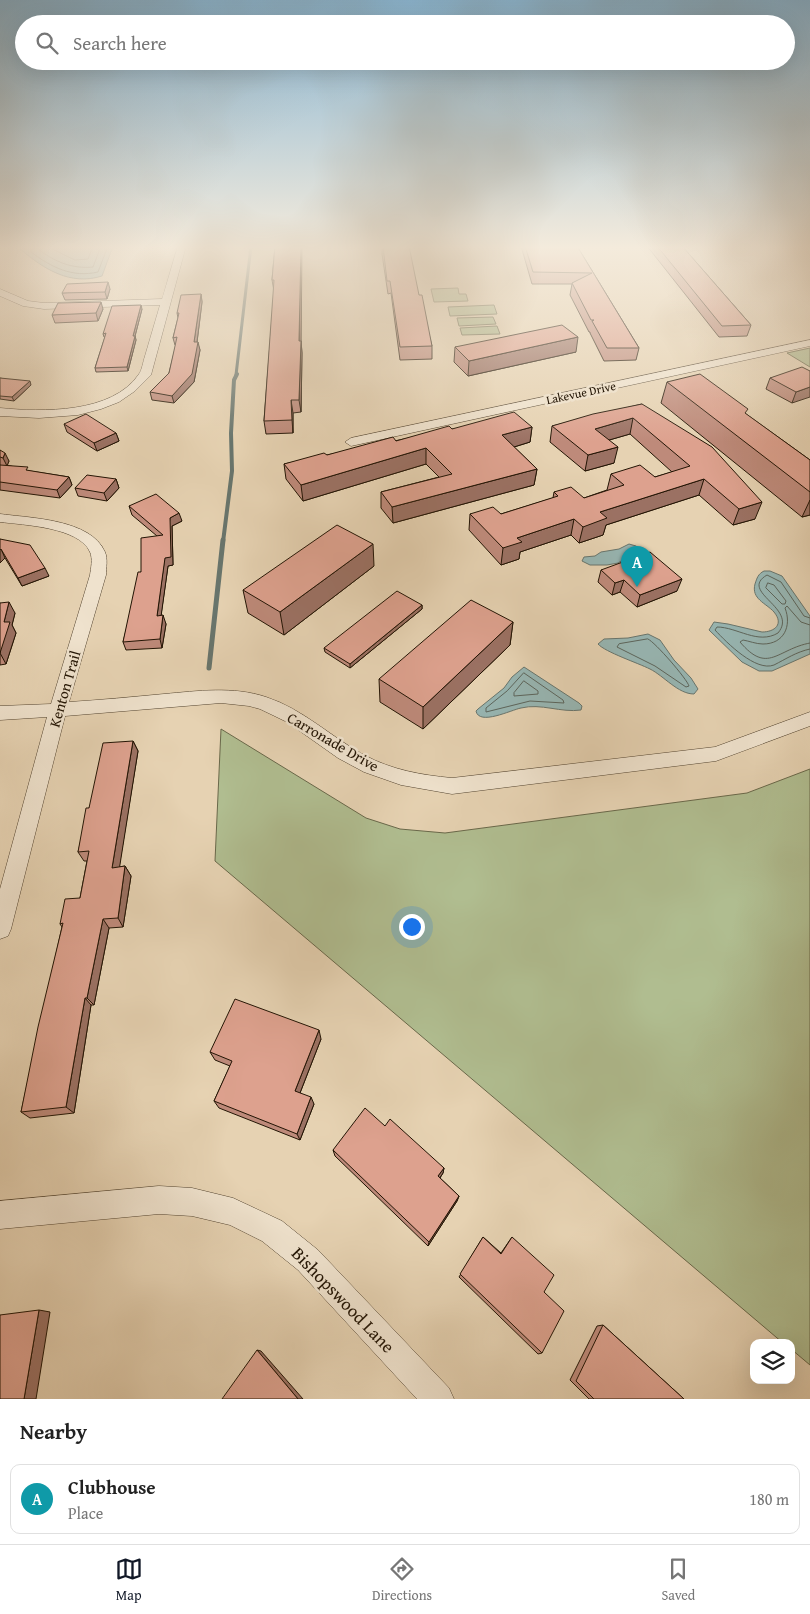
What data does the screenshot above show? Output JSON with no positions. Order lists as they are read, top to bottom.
{
  "streets": {
    "street": [
      "Lakevue Drive",
      "Kenton Trail",
      "Carronade Drive",
      "Bishopswood Lane"
    ]
  },
  "crossings": [
    ["Kenton Trail", "Carronade Drive"]
  ],
  "page": {
    "search": "Search here",
    "pins": "A",
    "heading": "Nearby",
    "list": [
      {
        "mark": "A",
        "name": "Clubhouse",
        "note": "Place",
        "value": "180 m"
      }
    ],
    "nav": ["Map", "Directions", "Saved"]
  }
}
